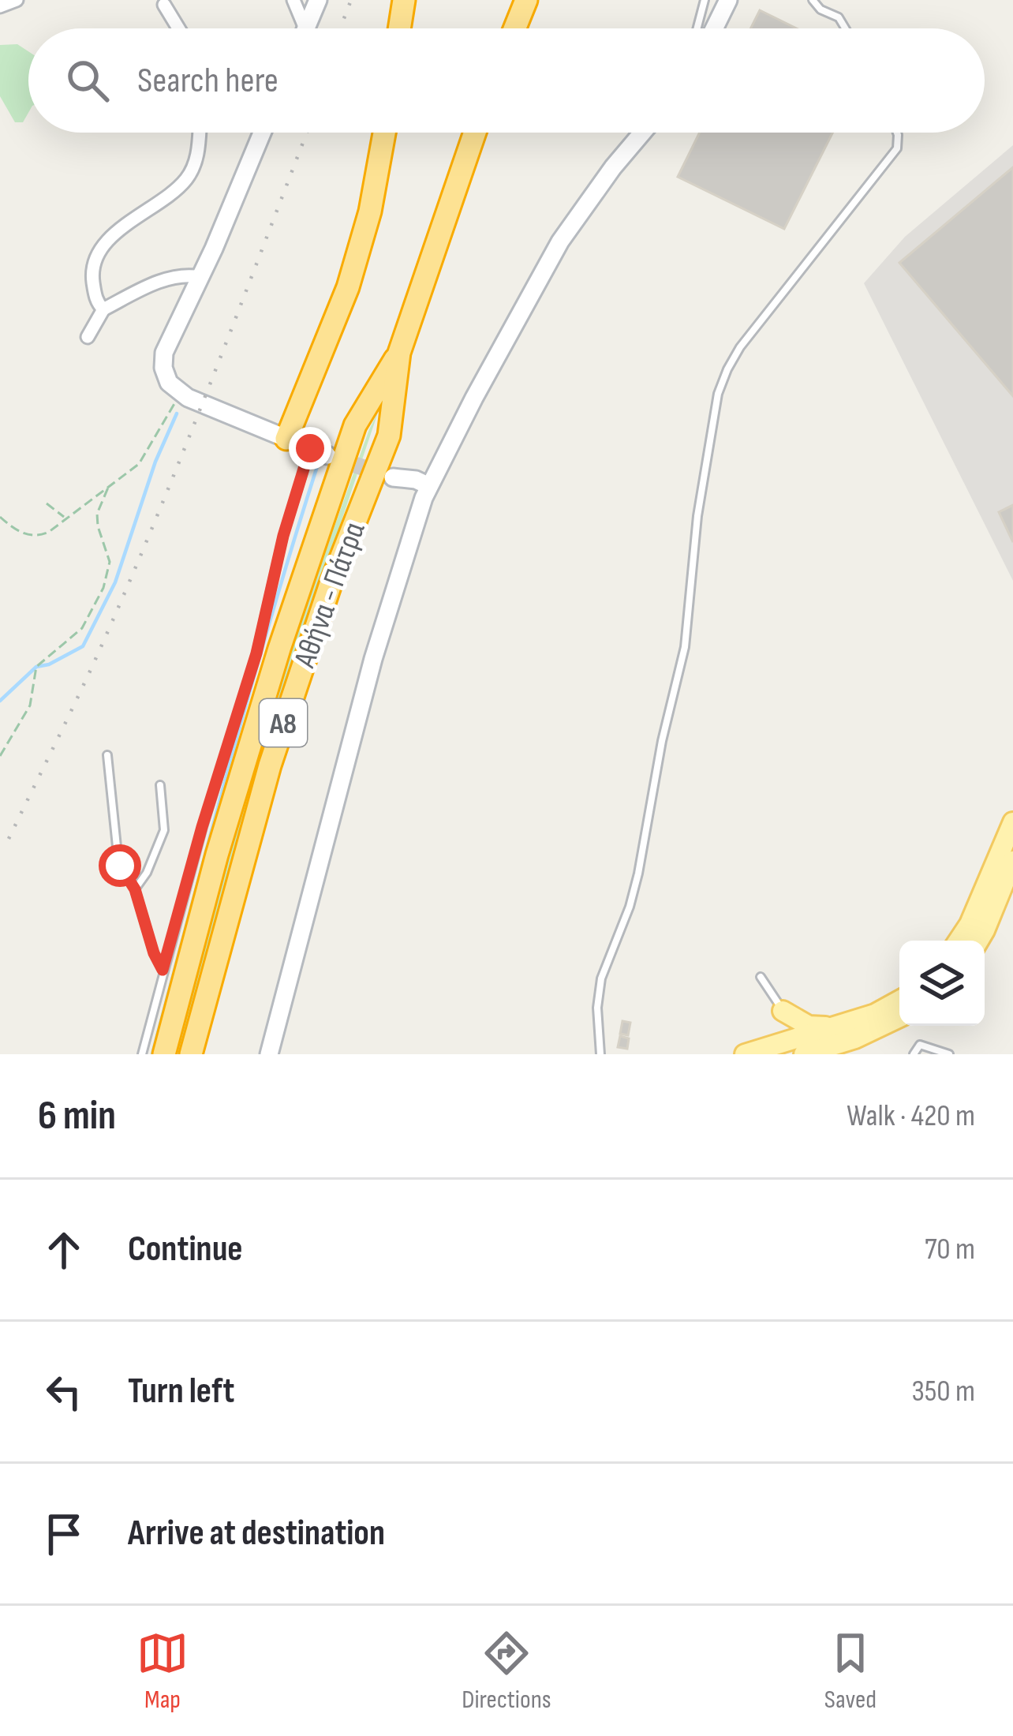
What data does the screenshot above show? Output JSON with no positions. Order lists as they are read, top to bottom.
{
  "streets": {
    "highway": ["Αθήνα - Πάτρα", "Α8"]
  },
  "page": {
    "search": "Search here",
    "heading": ["6 min", "Walk · 420 m"],
    "list": [
      ["Continue", "70 m"],
      ["Turn left", "350 m"],
      "Arrive at destination"
    ],
    "nav": ["Map", "Directions", "Saved"]
  }
}
